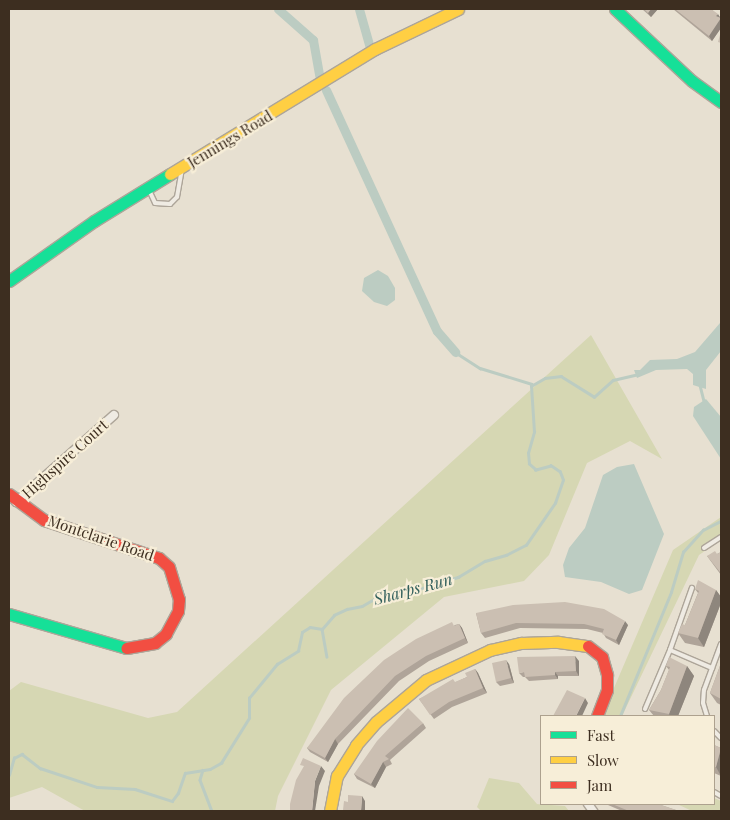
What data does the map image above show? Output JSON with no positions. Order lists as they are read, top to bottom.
{
  "streets": {
    "street": ["Jennings Road", "Highspire Court", "Montclarie Road"]
  },
  "crossings": [
    ["Highspire Court", "Montclarie Road"]
  ],
  "water": ["Sharps Run"],
  "legend": ["Fast", "Slow", "Jam"]
}
